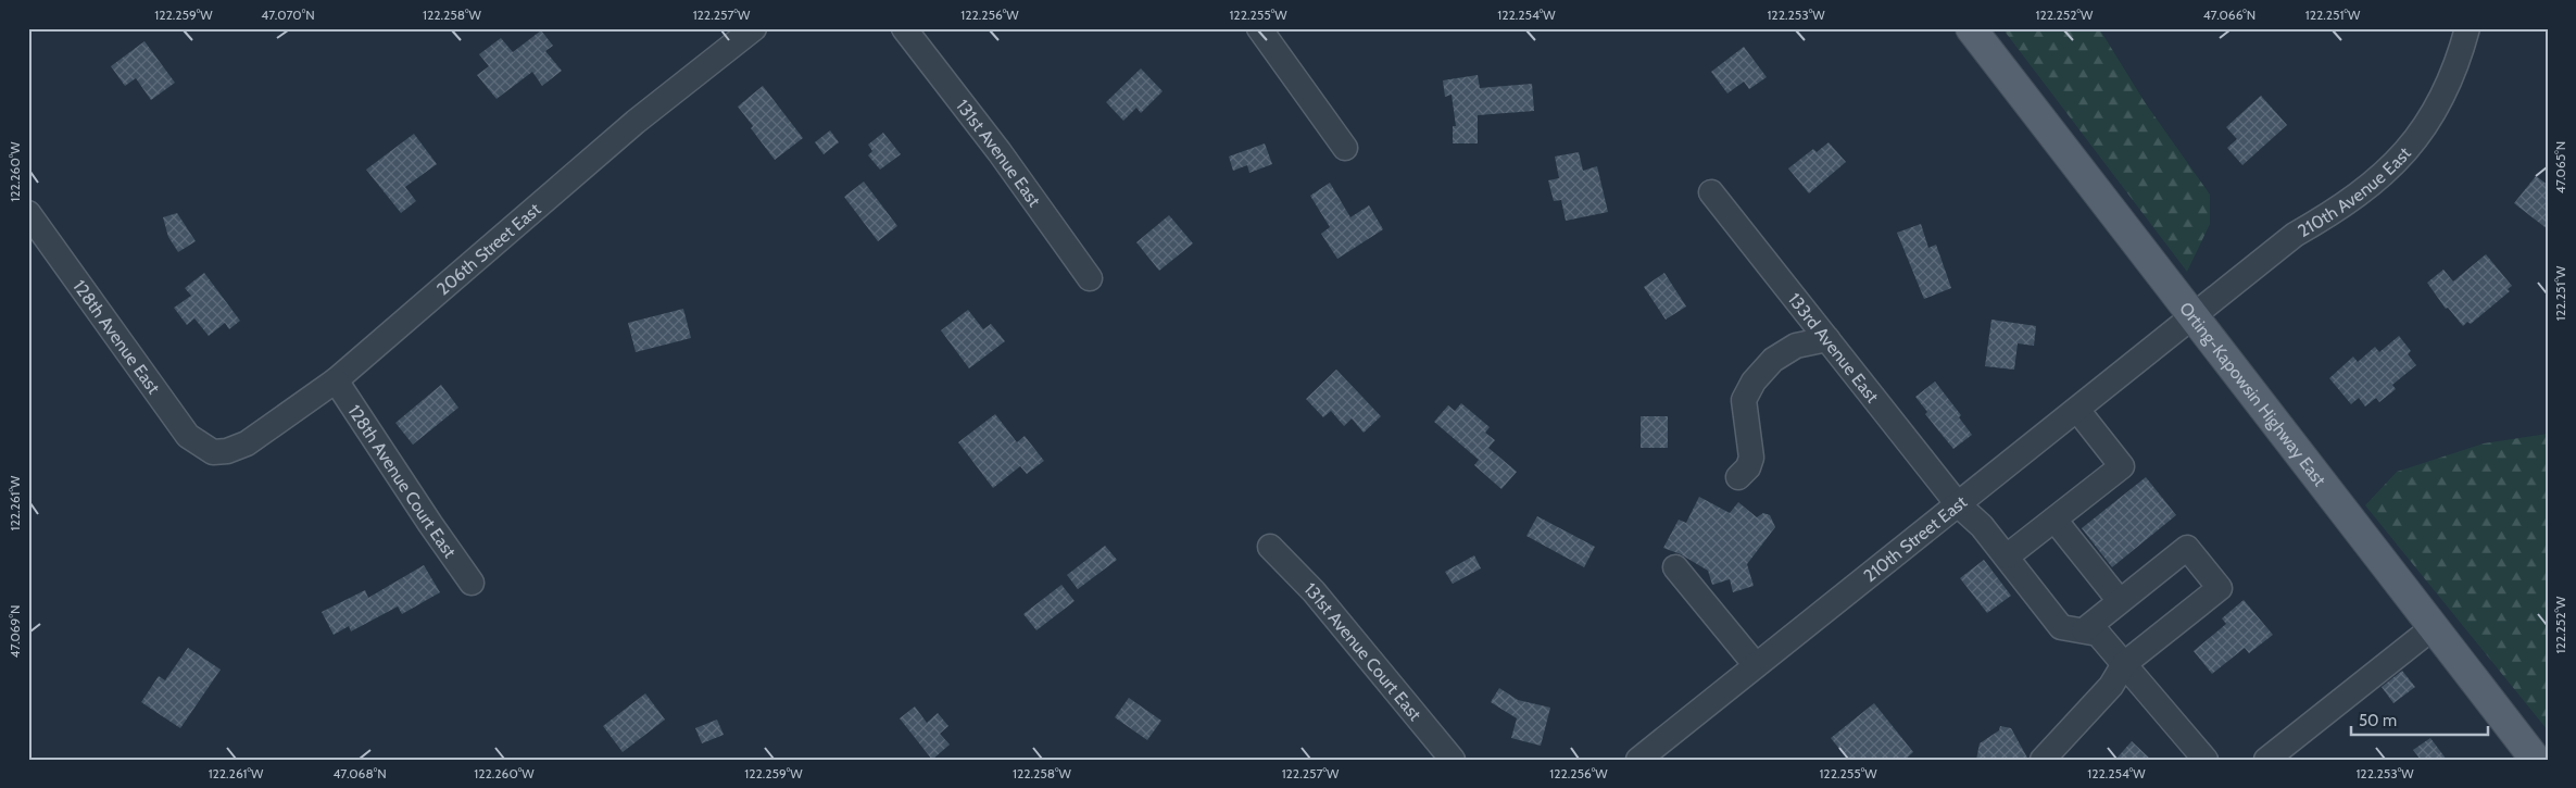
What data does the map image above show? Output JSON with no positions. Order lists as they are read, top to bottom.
{
  "streets": {
    "main road": ["Orting-Kapowsin Highway East"],
    "street": [
      "131st Avenue East",
      "210th Avenue East",
      "206th Street East",
      "128th Avenue East",
      "133rd Avenue East",
      "128th Avenue Court East",
      "210th Street East",
      "131st Avenue Court East"
    ]
  },
  "crossings": [
    ["210th Avenue East", "Orting-Kapowsin Highway East"],
    ["210th Avenue East", "210th Street East"],
    ["206th Street East", "128th Avenue East"],
    ["206th Street East", "128th Avenue Court East"],
    ["133rd Avenue East", "210th Street East"],
    ["Orting-Kapowsin Highway East", "210th Street East"]
  ],
  "scale_bar": "50 m",
  "coordinates": [
    "122.259°W",
    "47.070°N",
    "122.258°W",
    "122.257°W",
    "122.256°W",
    "122.255°W",
    "122.254°W",
    "122.253°W",
    "122.252°W",
    "47.066°N",
    "122.251°W",
    "47.065°N",
    "122.260°W",
    "122.261°W",
    "47.069°N",
    "47.068°N"
  ]
}
